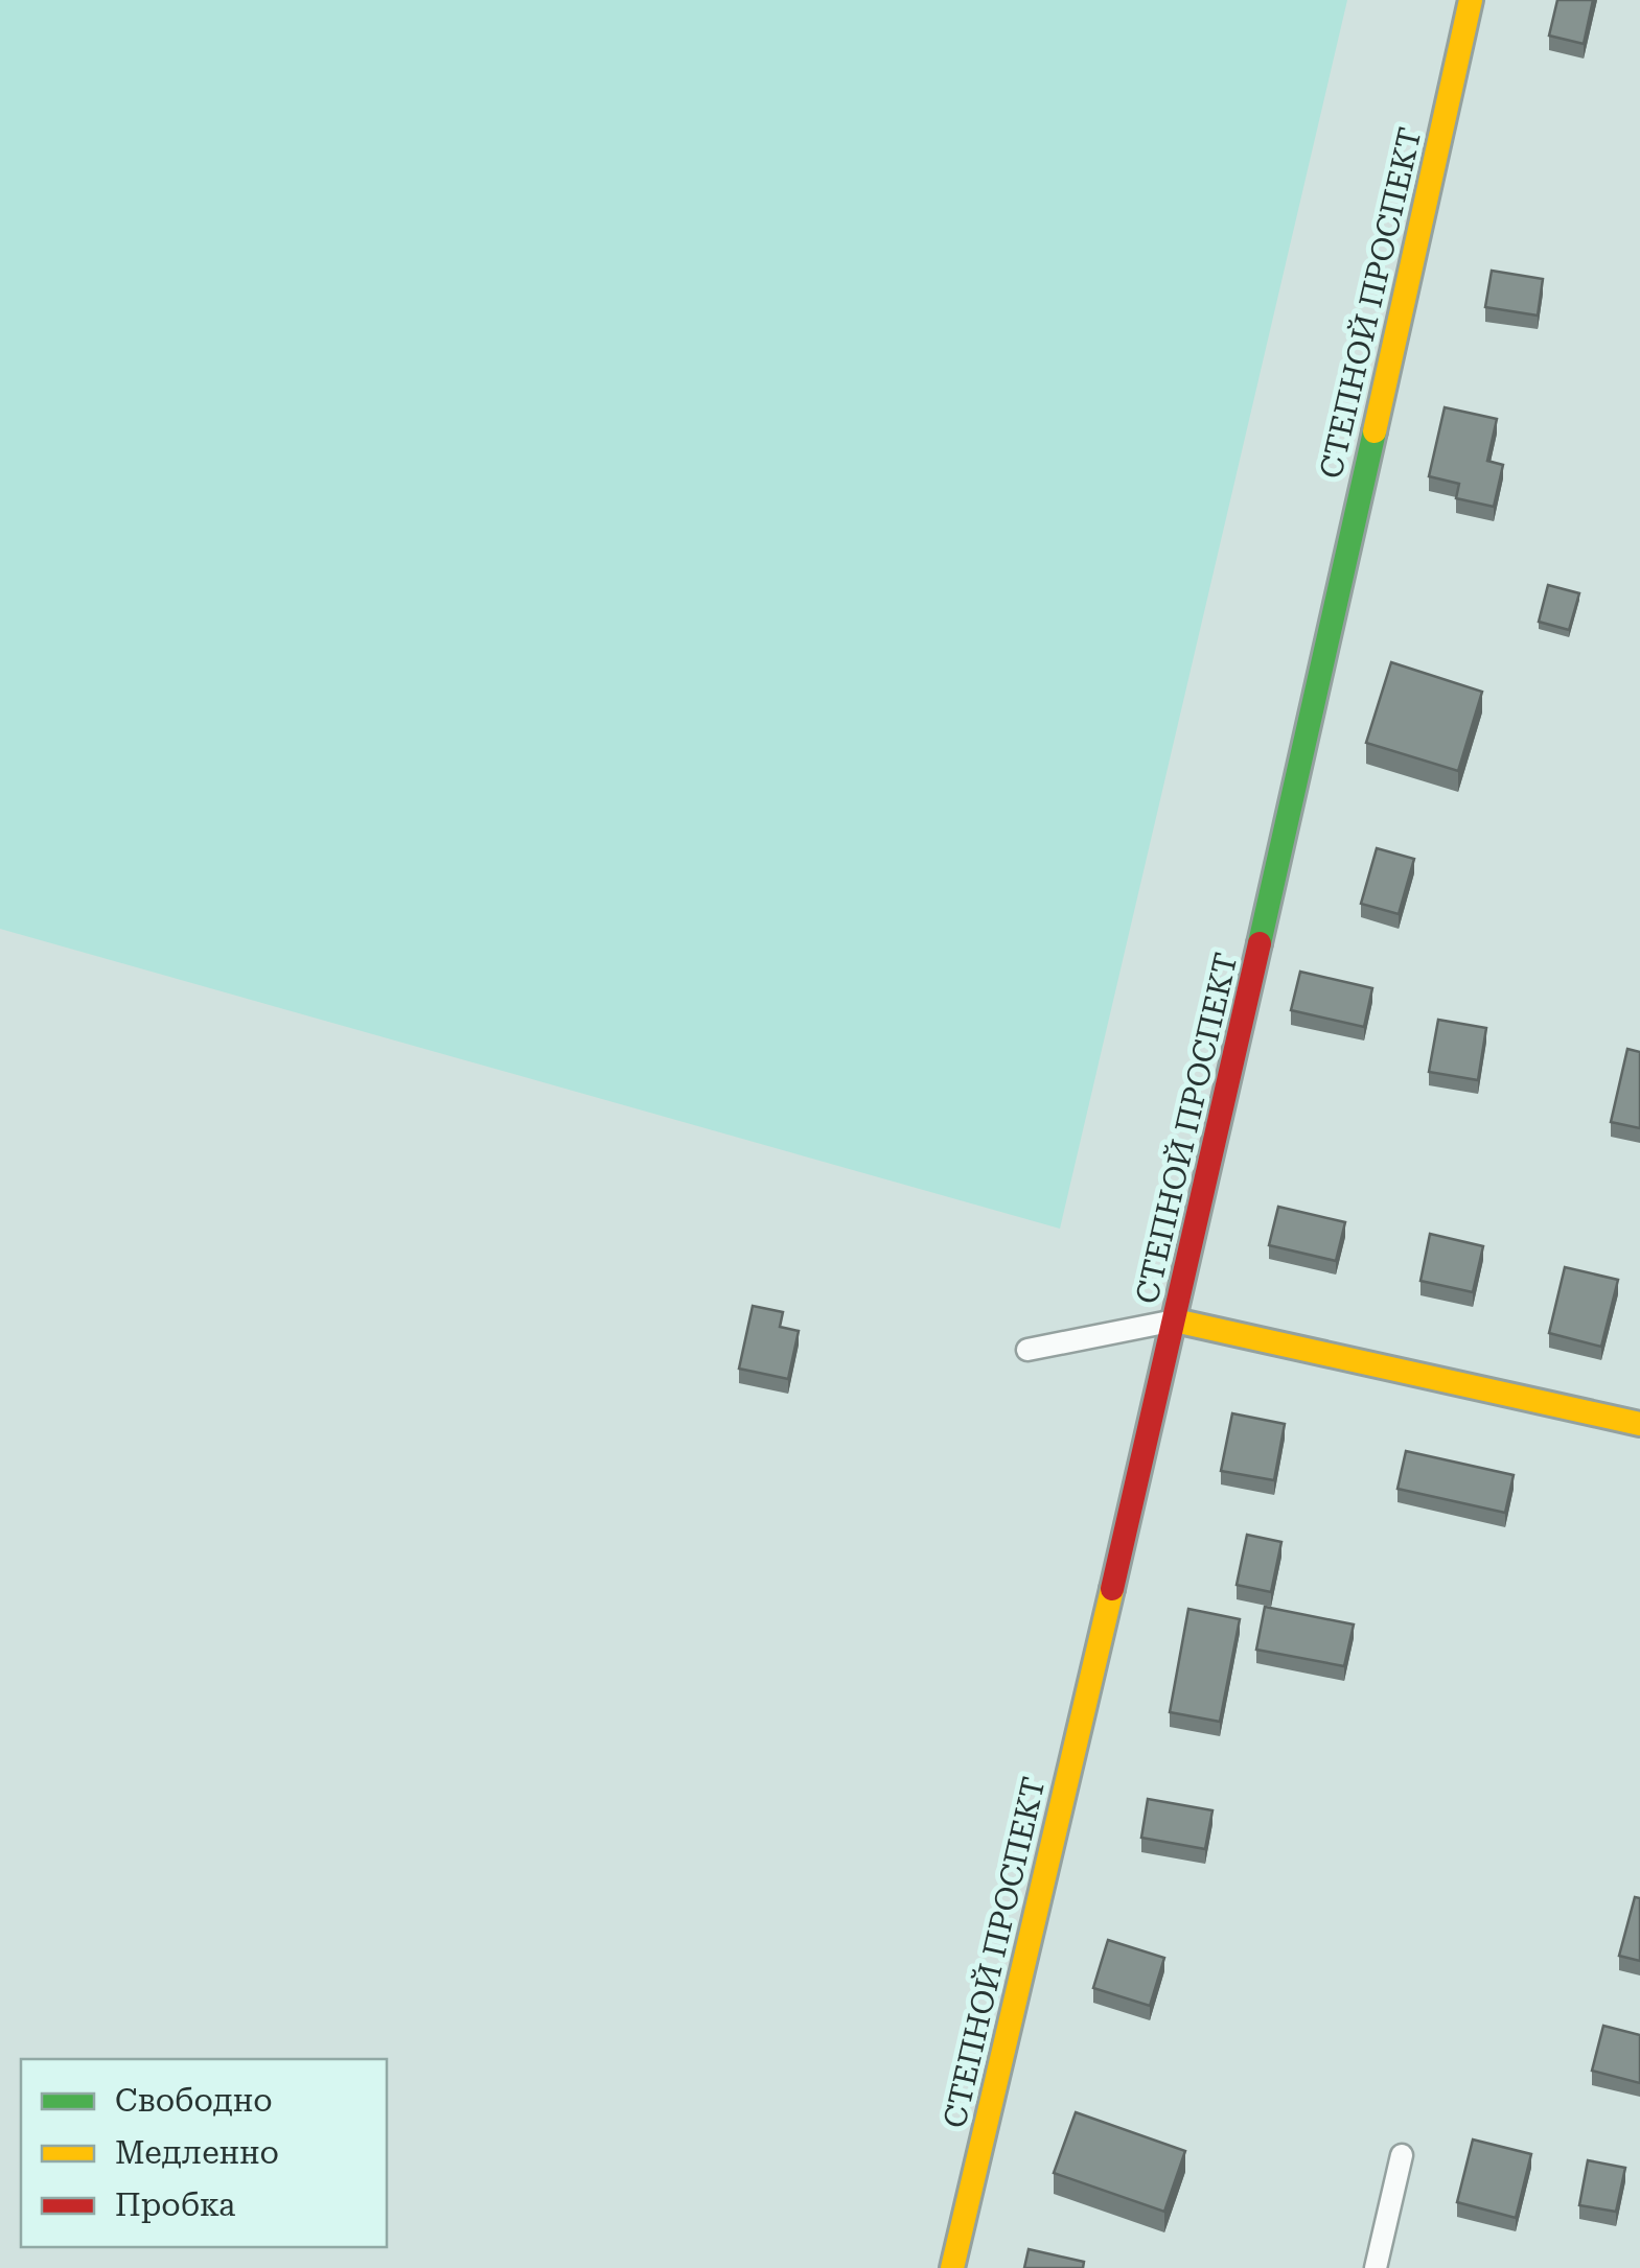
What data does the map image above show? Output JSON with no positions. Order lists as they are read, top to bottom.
{
  "streets": {
    "street": ["СТЕПНОЙ ПРОСПЕКТ"]
  },
  "legend": ["Свободно", "Медленно", "Пробка"]
}
